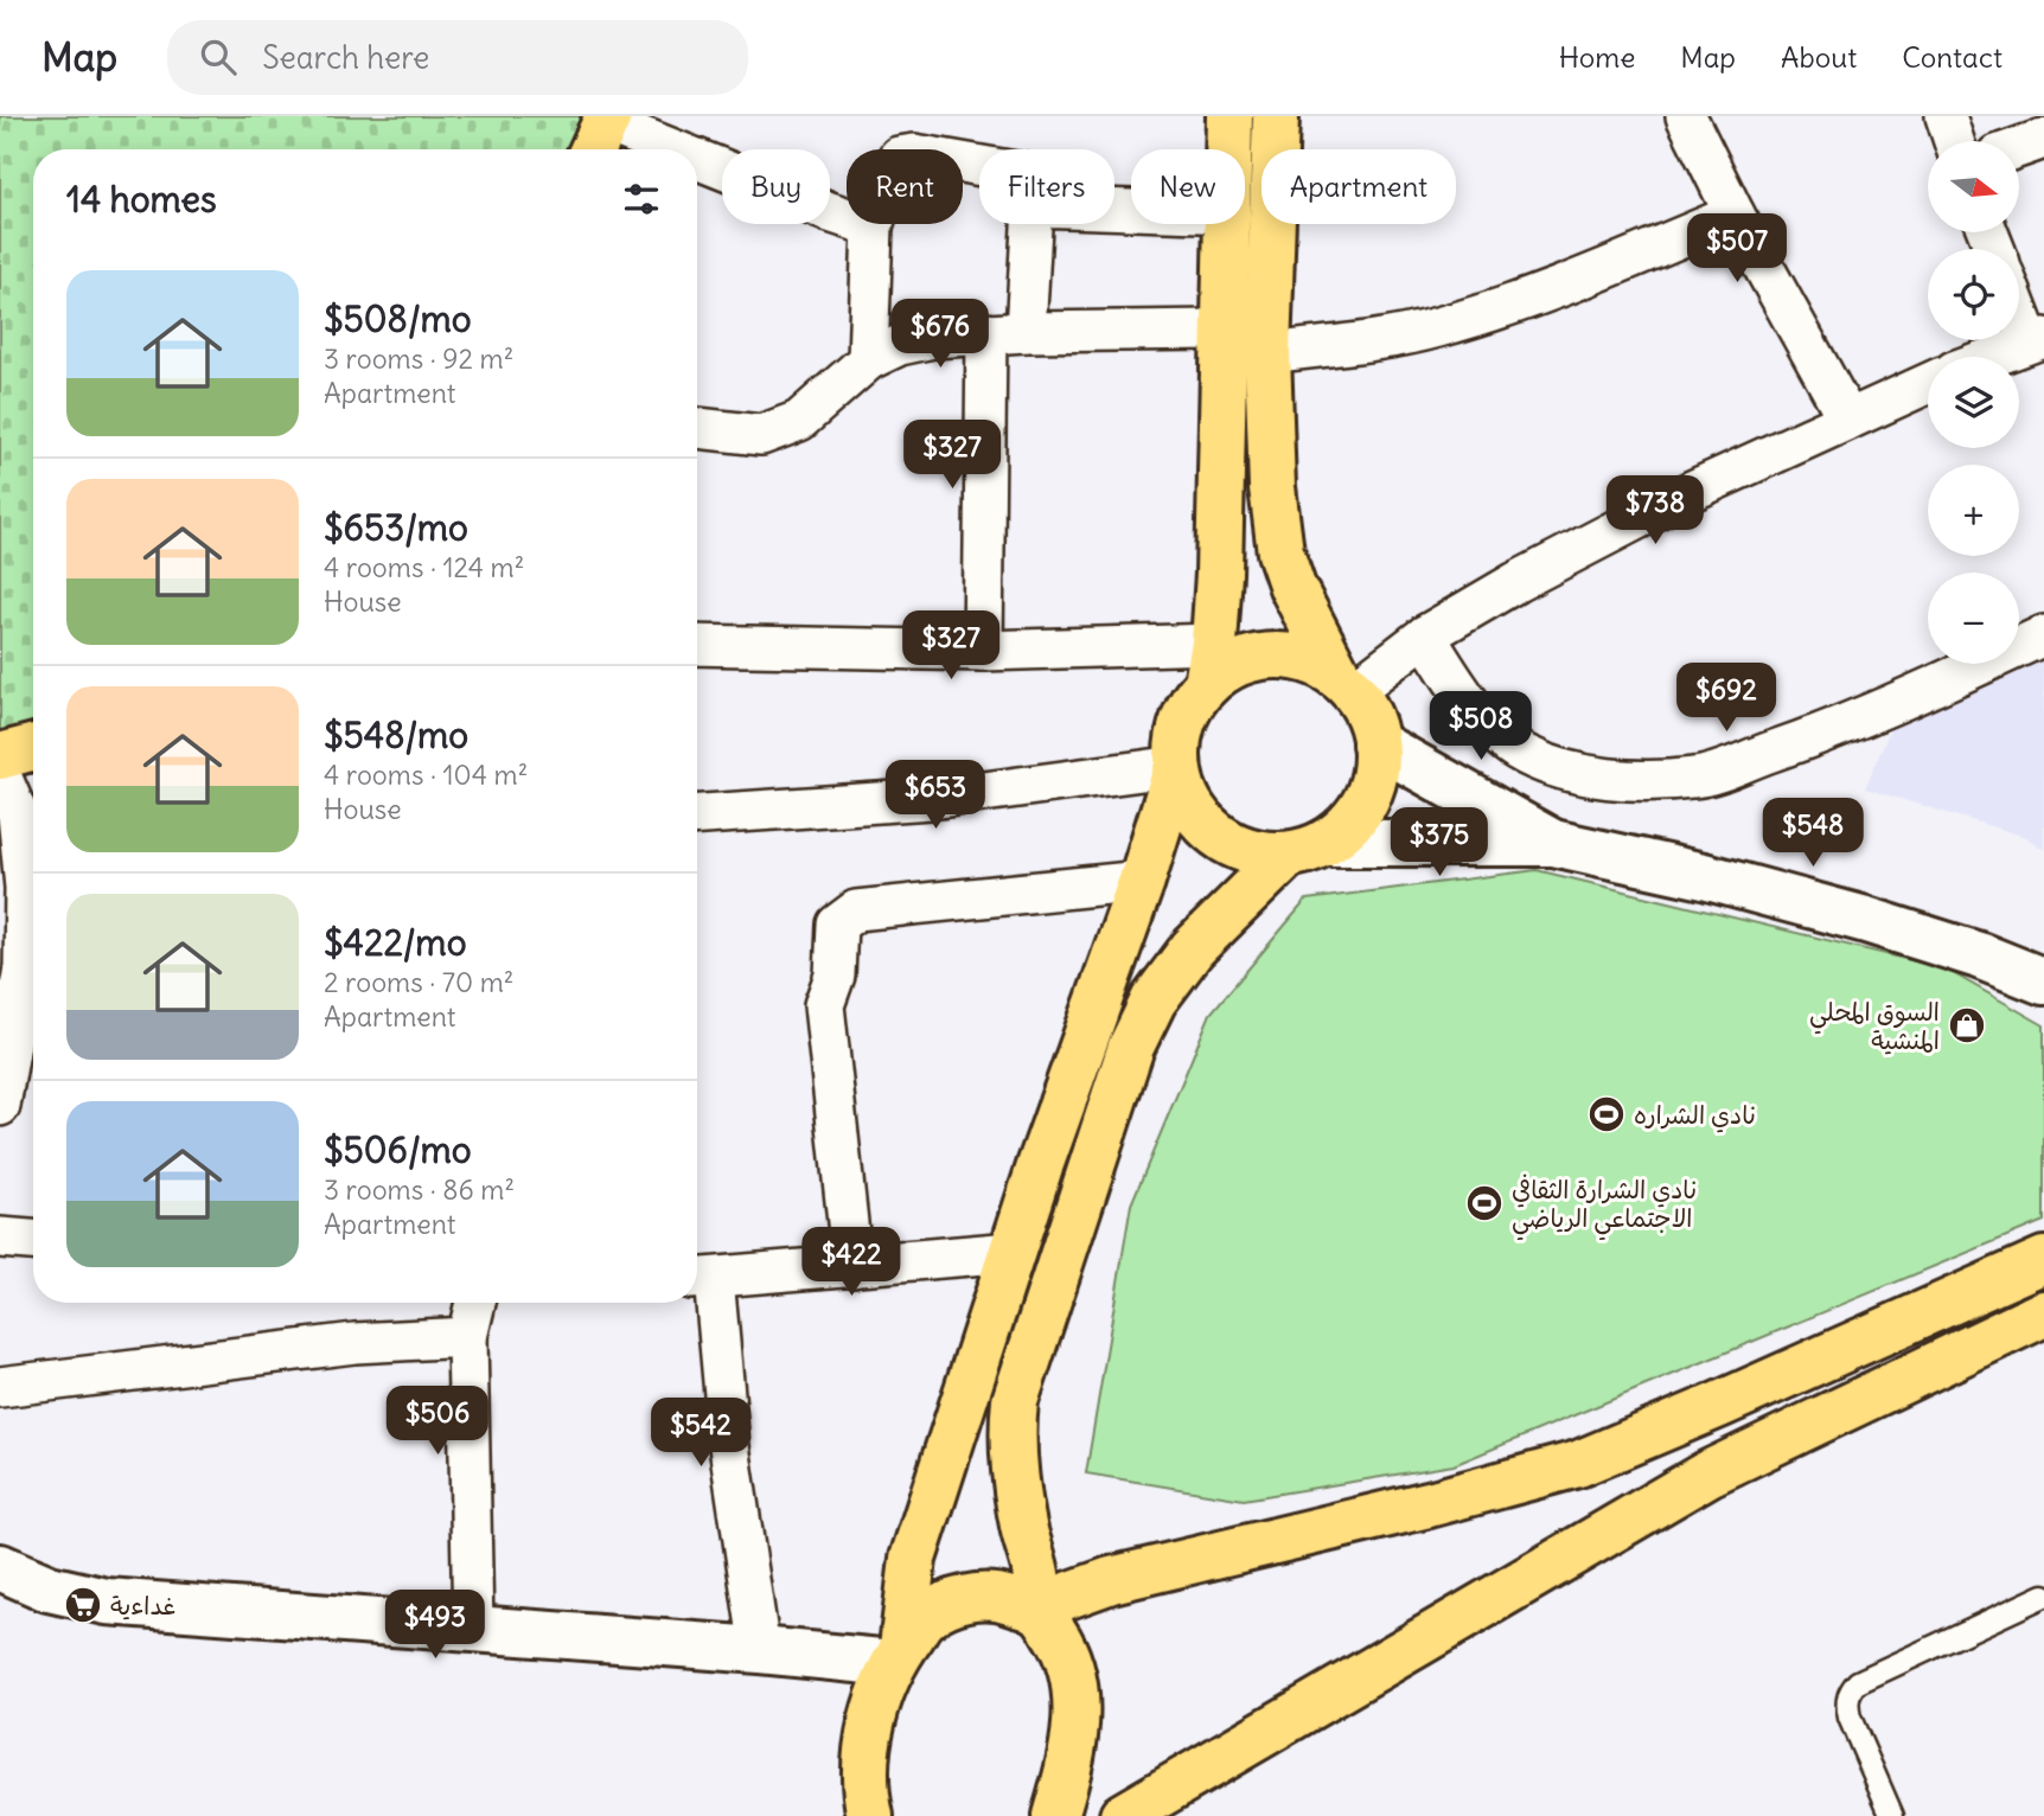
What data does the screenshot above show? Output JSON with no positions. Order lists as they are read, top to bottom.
{
  "places": {
    "shop": ["السوق المحلي المنشية"],
    "sports": ["نادي الشراره", "نادي الشرارة الثقافي الاجتماعي الرياضي"],
    "supermarket": ["غداءية"]
  },
  "north": "right",
  "page": {
    "header": "Map",
    "search": "Search here",
    "nav": [
      "Home",
      "Map",
      "About",
      "Contact"
    ],
    "map_buttons": ["+", "−"],
    "chip": [
      "Buy",
      "Rent",
      "Filters",
      "New",
      "Apartment"
    ],
    "heading": "14 homes",
    "price": [
      "$507",
      "$676",
      "$327",
      "$738",
      "$327",
      "$692",
      "$508",
      "$653",
      "$548",
      "$375",
      "$422",
      "$506",
      "$542",
      "$493"
    ],
    "list": [
      {
        "name": "$508/mo",
        "note": "3 rooms · 92 m² · Apartment"
      },
      {
        "name": "$653/mo",
        "note": "4 rooms · 124 m² · House"
      },
      {
        "name": "$548/mo",
        "note": "4 rooms · 104 m² · House"
      },
      {
        "name": "$422/mo",
        "note": "2 rooms · 70 m² · Apartment"
      },
      {
        "name": "$506/mo",
        "note": "3 rooms · 86 m² · Apartment"
      }
    ]
  }
}
